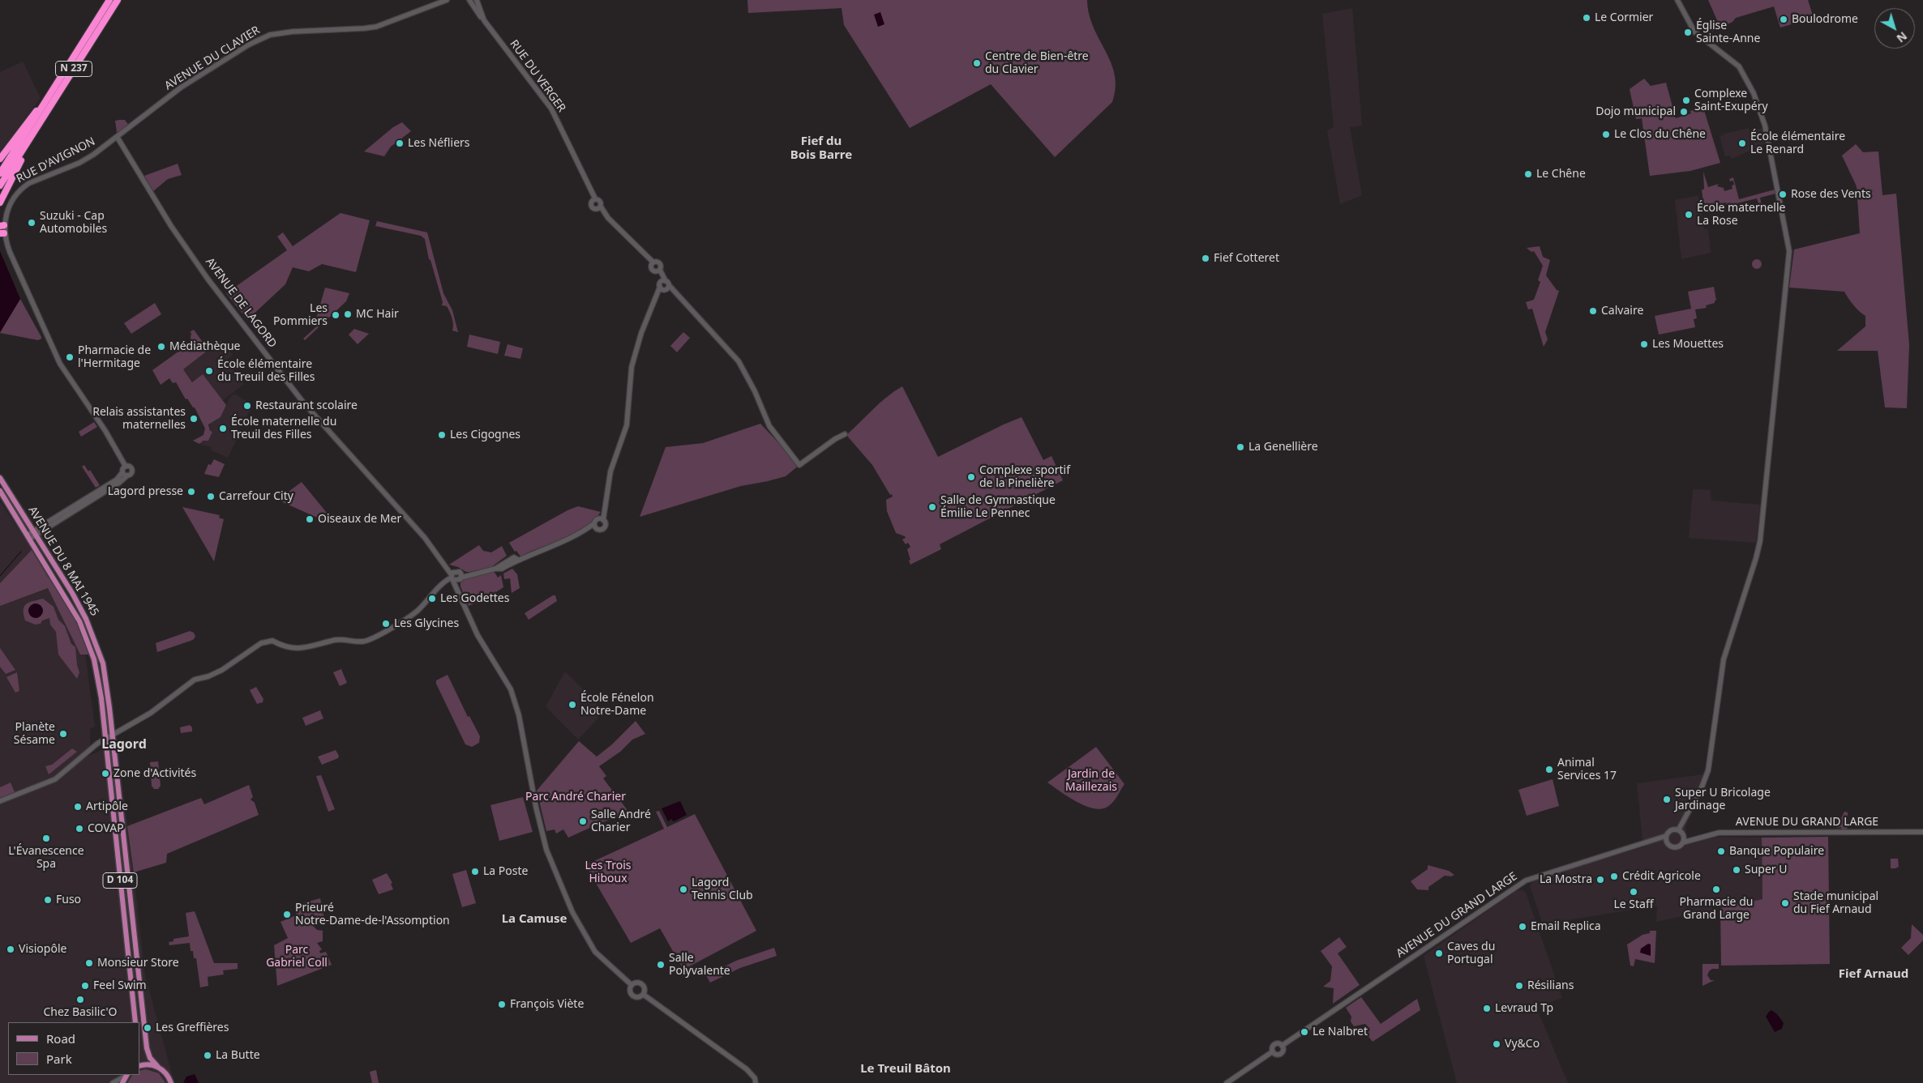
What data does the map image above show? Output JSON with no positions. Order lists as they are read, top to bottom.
{
  "streets": {
    "highway": ["N 237"],
    "main road": ["AVENUE DU 8 MAI 1945", "D 104"],
    "street": [
      "AVENUE DU CLAVIER",
      "RUE DU VERGER",
      "RUE D'AVIGNON",
      "AVENUE DE LAGORD",
      "AVENUE DU GRAND LARGE"
    ]
  },
  "crossings": [
    ["AVENUE DU CLAVIER", "RUE D'AVIGNON"],
    ["AVENUE DU CLAVIER", "AVENUE DE LAGORD"],
    ["RUE D'AVIGNON", "AVENUE DE LAGORD"]
  ],
  "districts": [
    "Fief du Bois Barre",
    "Lagord",
    "La Camuse",
    "Fief Arnaud",
    "Le Treuil Bâton"
  ],
  "parks": [
    "Jardin de Maillezais",
    "Parc André Charier",
    "Les Trois Hiboux",
    "Parc Gabriel Coll"
  ],
  "places": [
    "Le Cormier",
    "Boulodrome",
    "Église Sainte-Anne",
    "Centre de Bien-être du Clavier",
    "Complexe Saint-Exupéry",
    "Dojo municipal",
    "Le Clos du Chêne",
    "Les Néfliers",
    "École élémentaire Le Renard",
    "Le Chêne",
    "Rose des Vents",
    "École maternelle La Rose",
    "Suzuki - Cap Automobiles",
    "Fief Cotteret",
    "Calvaire",
    "MC Hair",
    "Les Pommiers",
    "Les Mouettes",
    "Médiathèque",
    "Pharmacie de l'Hermitage",
    "École élémentaire du Treuil des Filles",
    "Restaurant scolaire",
    "Relais assistantes maternelles",
    "École maternelle du Treuil des Filles",
    "Les Cigognes",
    "La Genellière",
    "Complexe sportif de la Pinelière",
    "Lagord presse",
    "Carrefour City",
    "Salle de Gymnastique Émilie Le Pennec",
    "Oiseaux de Mer",
    "Les Godettes",
    "Les Glycines",
    "École Fénelon Notre-Dame",
    "Planète Sésame",
    "Animal Services 17",
    "Zone d'Activités",
    "Super U Bricolage Jardinage",
    "Artipôle",
    "Salle André Charier",
    "COVAP",
    "L'Évanescence Spa",
    "Banque Populaire",
    "Super U",
    "La Poste",
    "Crédit Agricole",
    "La Mostra",
    "Lagord Tennis Club",
    "Pharmacie du Grand Large",
    "Le Staff",
    "Fuso",
    "Stade municipal du Fief Arnaud",
    "Prieuré Notre-Dame-de-l'Assomption",
    "Email Replica",
    "Visiopôle",
    "Caves du Portugal",
    "Monsieur Store",
    "Salle Polyvalente",
    "Feel Swim",
    "Résilians",
    "Chez Basilic'O",
    "François Viète",
    "Levraud Tp",
    "Les Greffières",
    "Le Nalbret",
    "Vy&Co",
    "La Butte"
  ],
  "legend": ["Road", "Park"],
  "north": "bottom right"
}
